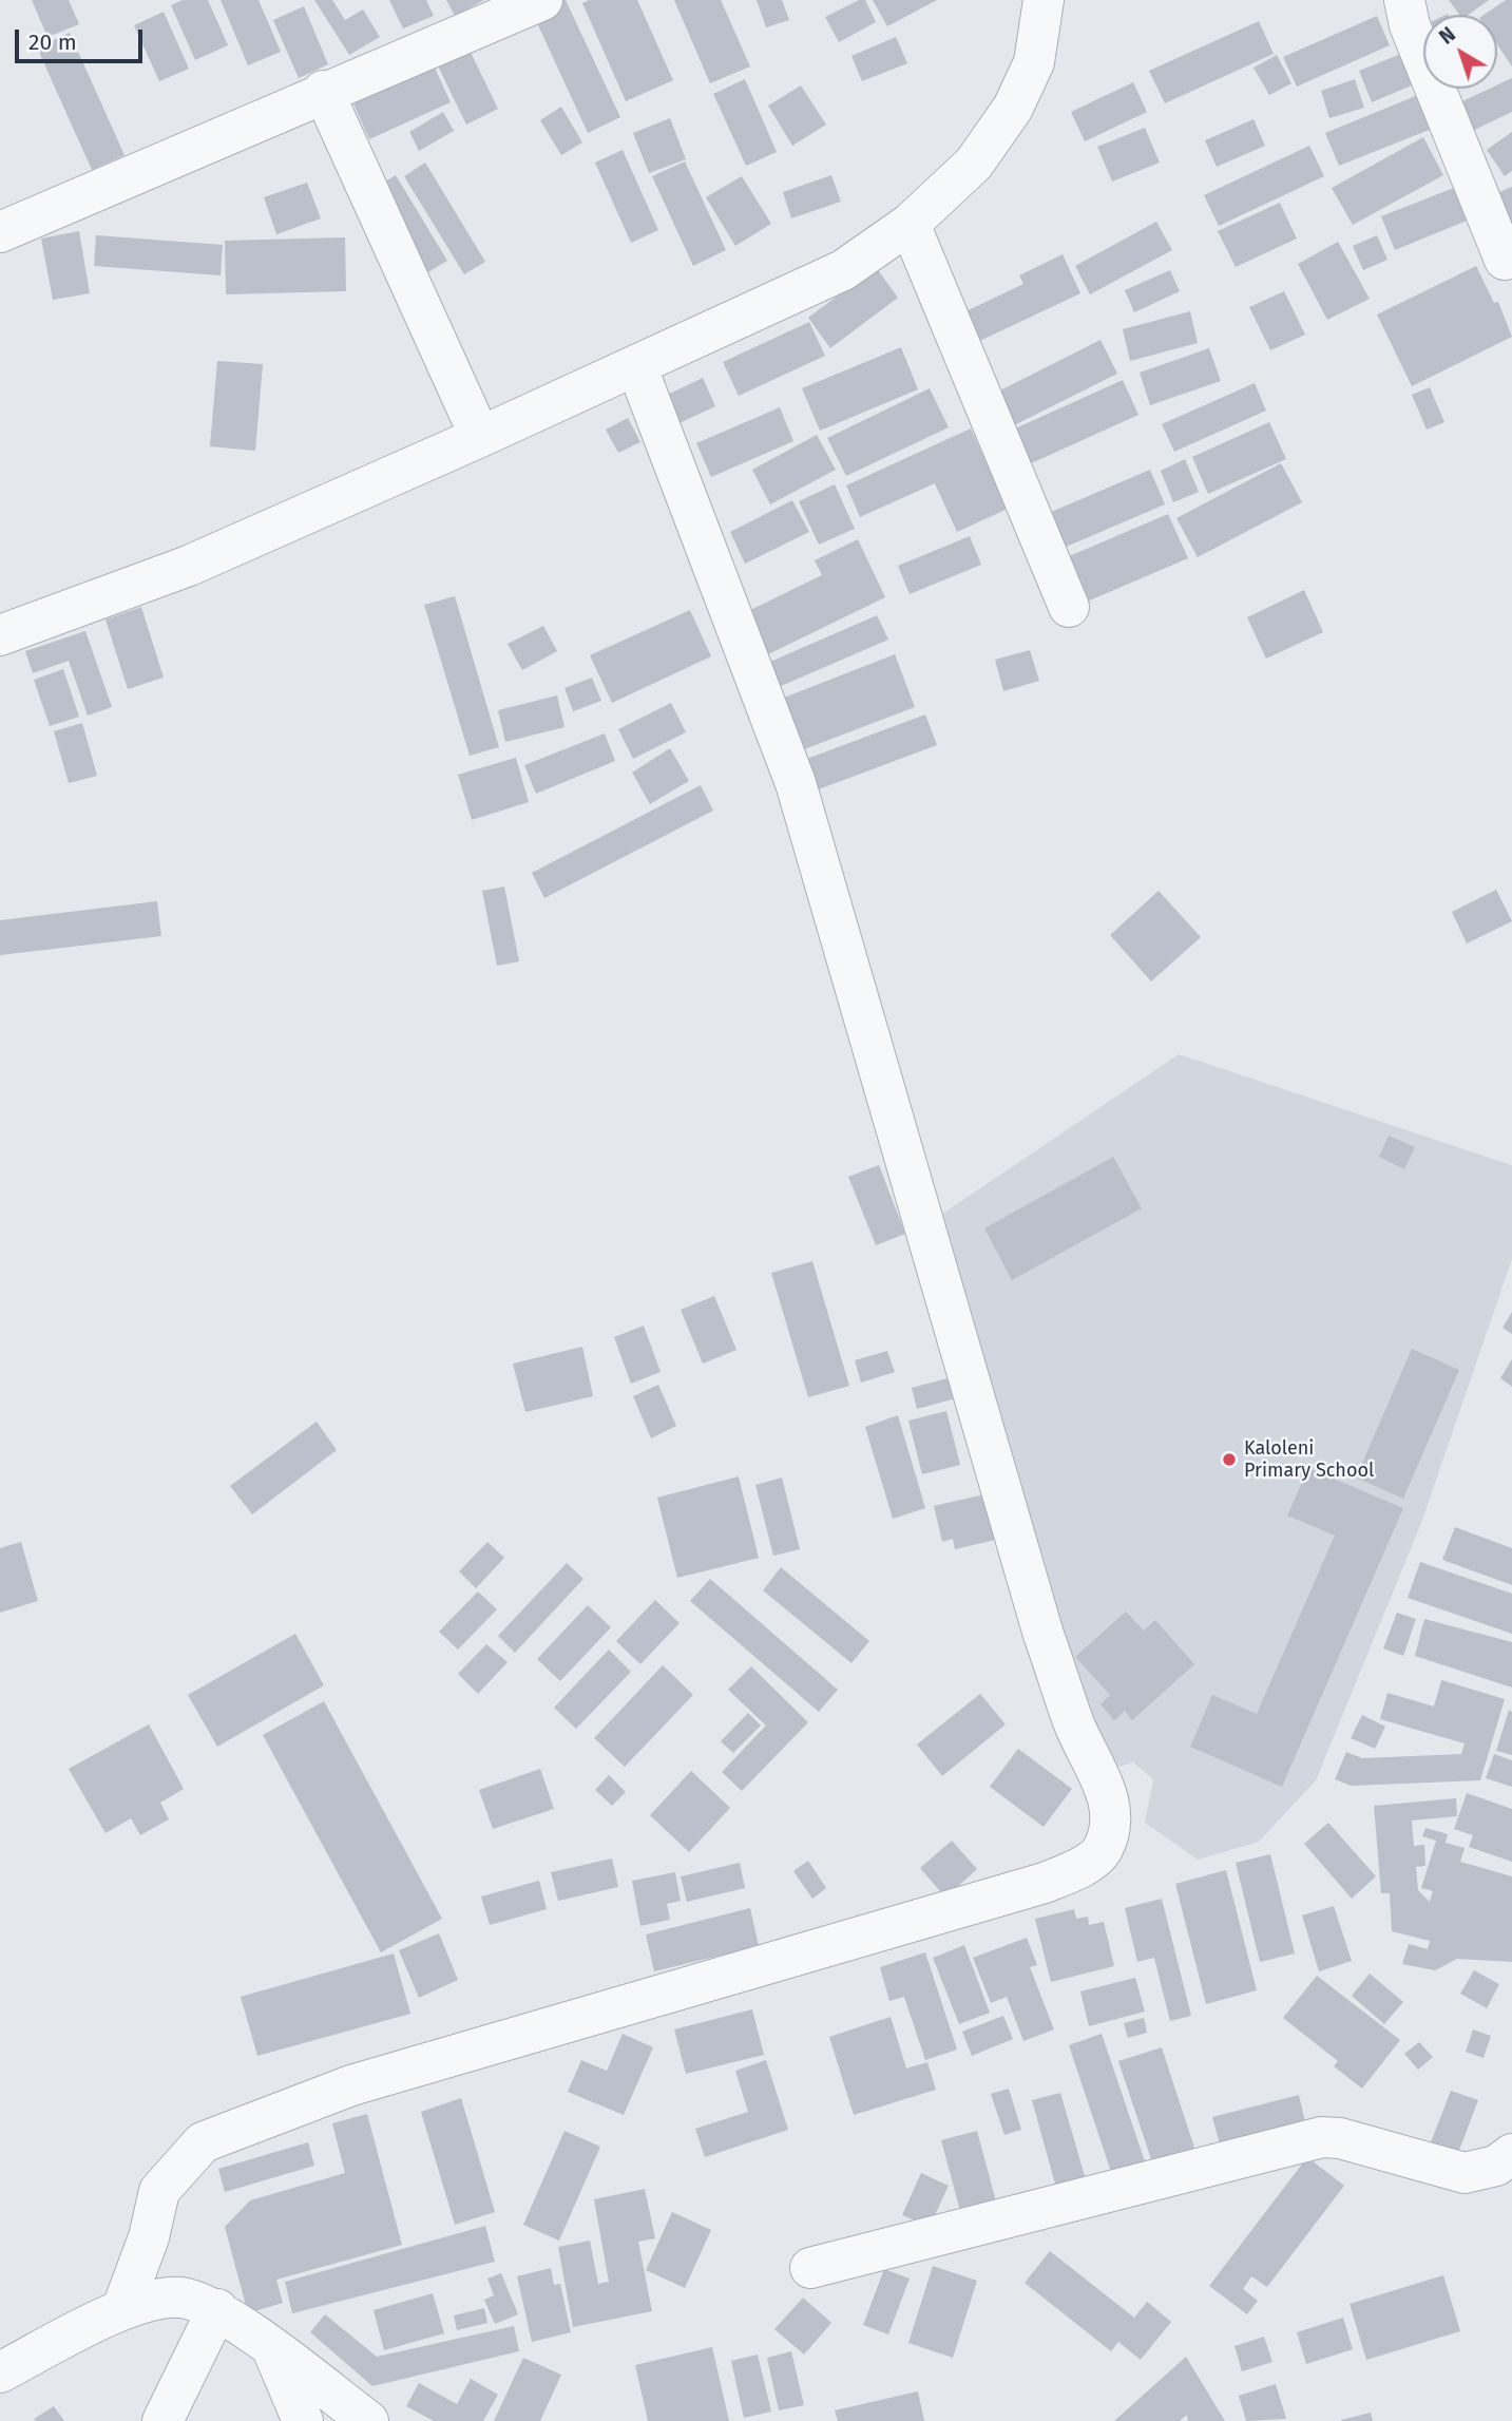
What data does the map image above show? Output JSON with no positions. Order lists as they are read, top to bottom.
{
  "places": ["Kaloleni Primary School"],
  "scale_bar": "20 m",
  "north": "top left"
}
